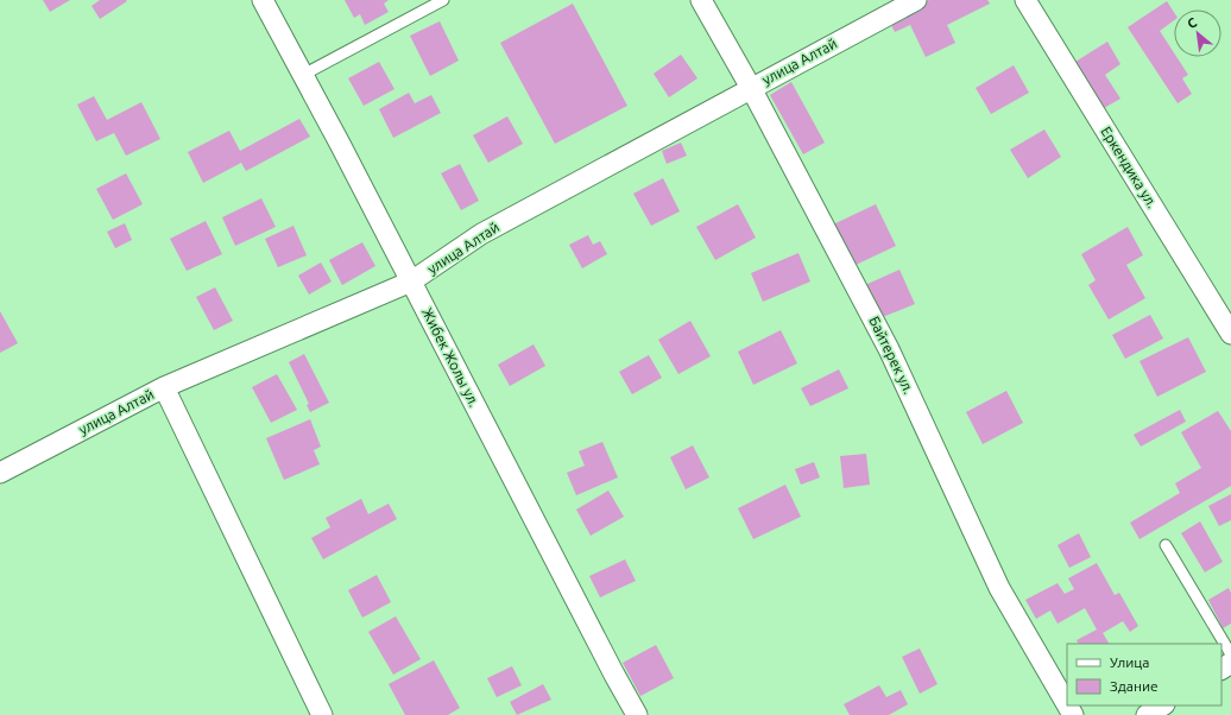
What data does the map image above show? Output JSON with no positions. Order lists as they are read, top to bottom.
{
  "streets": {
    "street": [
      "улица Алтай",
      "Еркендика ул.",
      "Байтерек ул.",
      "Жибек Жолы ул."
    ]
  },
  "crossings": [
    ["улица Алтай", "Байтерек ул."],
    ["улица Алтай", "Жибек Жолы ул."]
  ],
  "legend": ["Улица", "Здание"],
  "north": "top left"
}
